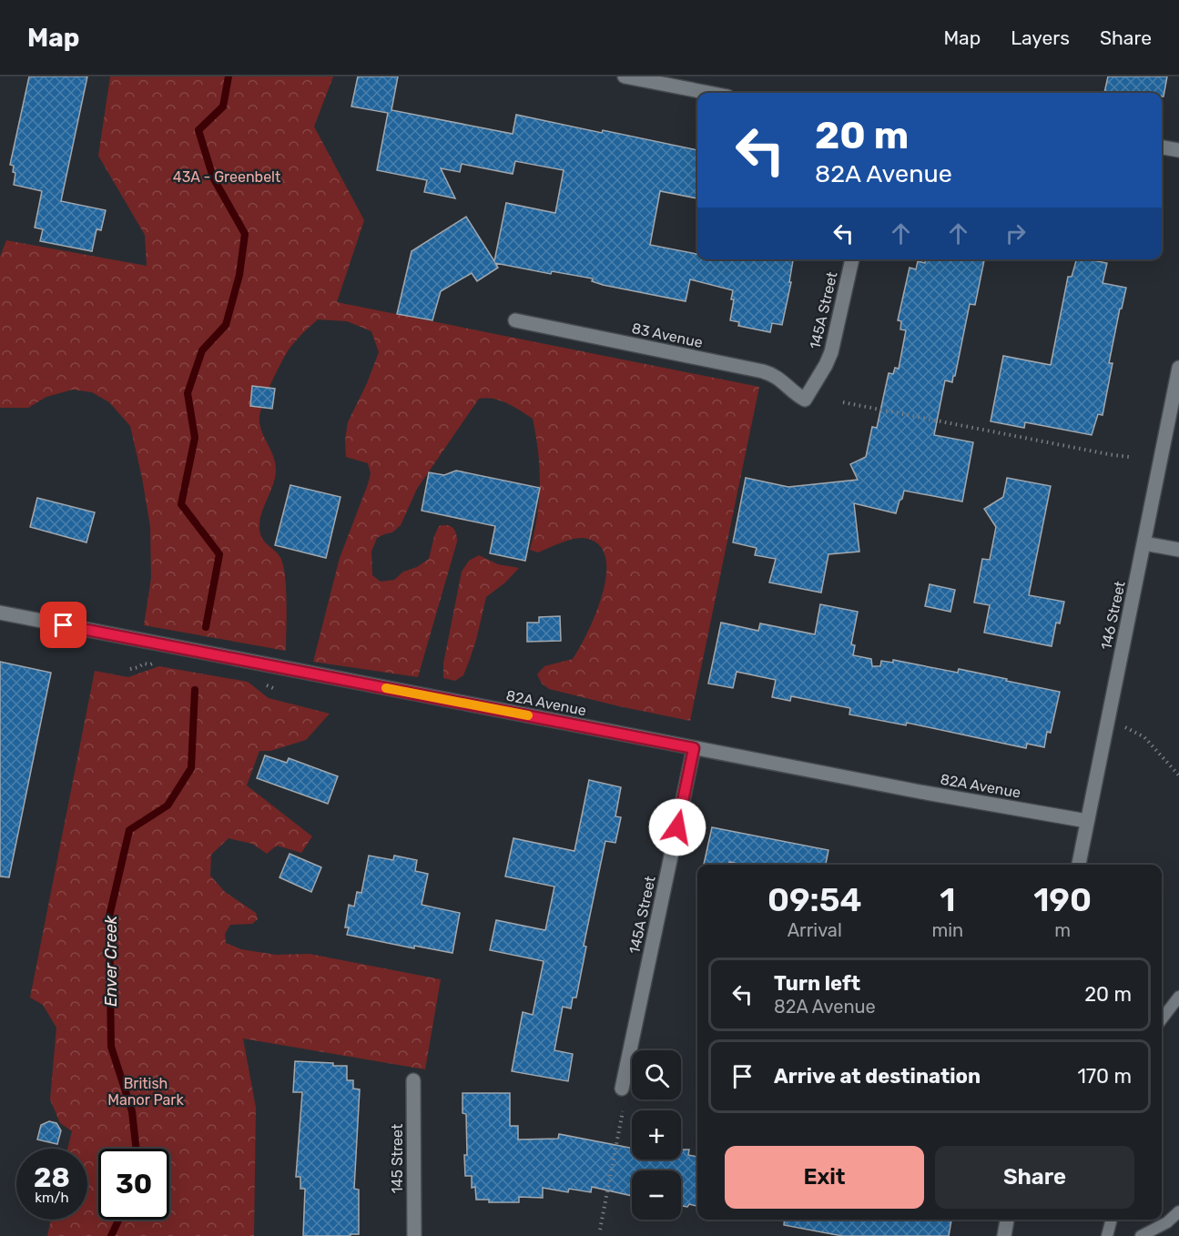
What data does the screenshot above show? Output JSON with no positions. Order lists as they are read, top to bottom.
{
  "streets": {
    "street": [
      "145A Street",
      "83 Avenue",
      "146 Street",
      "82A Avenue",
      "145 Street"
    ]
  },
  "crossings": [
    ["145A Street", "83 Avenue"],
    ["145A Street", "82A Avenue"],
    ["146 Street", "82A Avenue"]
  ],
  "water": ["Enver Creek"],
  "parks": ["43A - Greenbelt", "British Manor Park"],
  "page": {
    "header": "Map",
    "nav": ["Map", "Layers", "Share"],
    "turn": ["20 m", "82A Avenue"],
    "eta": [
      "09:54",
      "Arrival",
      "1",
      "min",
      "190",
      "m"
    ],
    "list": [
      {
        "name": "Turn left",
        "note": "82A Avenue",
        "value": "20 m"
      },
      {
        "name": "Arrive at destination",
        "value": "170 m"
      }
    ],
    "map_buttons": ["+", "−"],
    "buttons": ["Exit", "Share"],
    "speed": "28 km/h",
    "limit": "30"
  }
}
